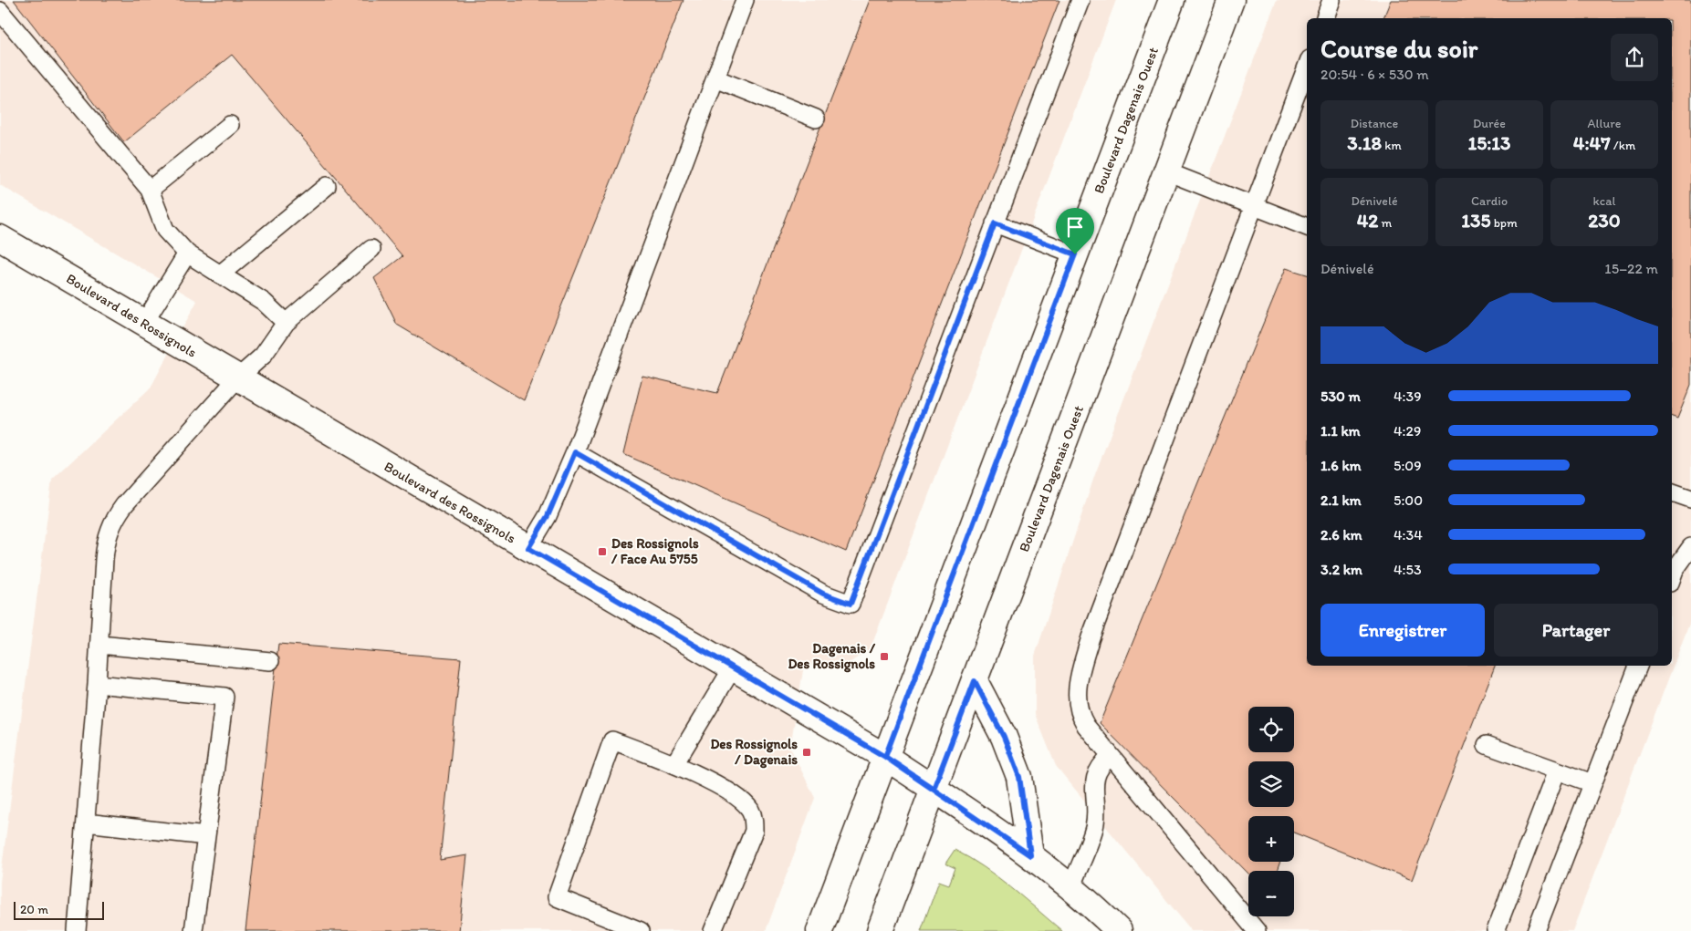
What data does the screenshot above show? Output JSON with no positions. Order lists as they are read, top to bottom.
{
  "streets": {
    "main road": ["Boulevard Dagenais Ouest", "Boulevard des Rossignols"]
  },
  "crossings": [
    ["Boulevard Dagenais Ouest", "Boulevard des Rossignols"]
  ],
  "places": {
    "transit": ["Des Rossignols / Face Au 5755", "Dagenais / Des Rossignols", "Des Rossignols / Dagenais"]
  },
  "scale_bar": "20 m",
  "page": {
    "heading": ["Course du soir", "20:54 · 6 × 530 m"],
    "stats": [
      ["Distance", "3.18 km"],
      ["Durée", "15:13"],
      ["Allure", "4:47 /km"],
      ["Dénivelé", "42 m"],
      ["Cardio", "135 bpm"],
      ["kcal", "230"]
    ],
    "chart": ["Dénivelé", "15–22 m"],
    "list": [
      {
        "name": "530 m",
        "note": "4:39"
      },
      {
        "name": "1.1 km",
        "note": "4:29"
      },
      {
        "name": "1.6 km",
        "note": "5:09"
      },
      {
        "name": "2.1 km",
        "note": "5:00"
      },
      {
        "name": "2.6 km",
        "note": "4:34"
      },
      {
        "name": "3.2 km",
        "note": "4:53"
      }
    ],
    "buttons": ["Enregistrer", "Partager"],
    "map_buttons": ["+", "−"],
    "scale": "20 m"
  }
}
